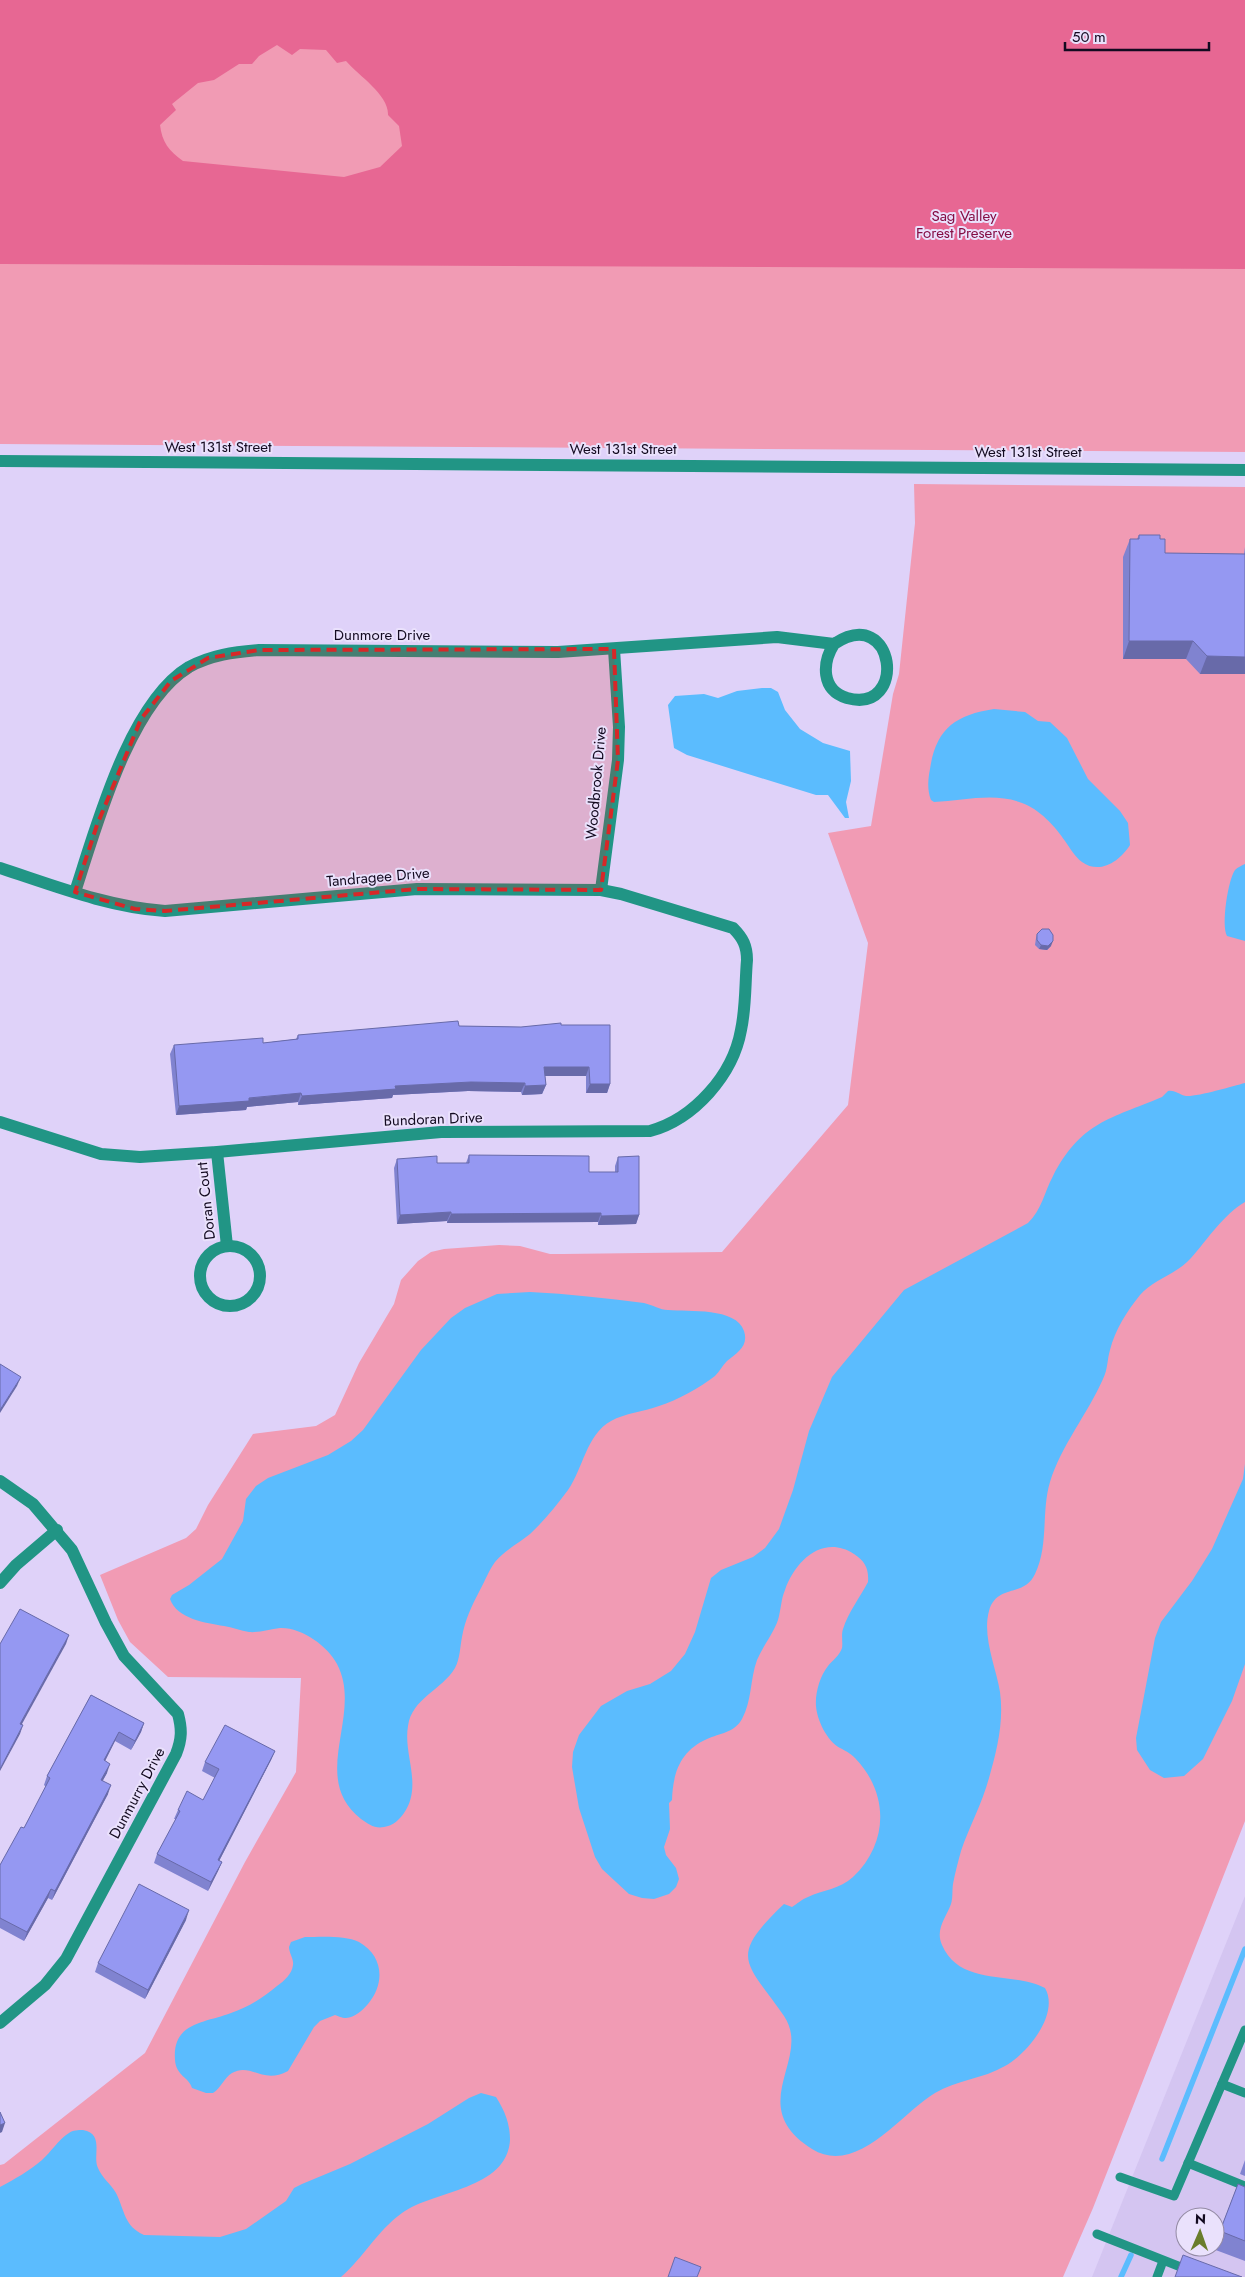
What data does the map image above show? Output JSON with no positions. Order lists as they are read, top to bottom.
{
  "streets": {
    "street": [
      "West 131st Street",
      "Dunmore Drive",
      "Woodbrook Drive",
      "Tandragee Drive",
      "Bundoran Drive",
      "Doran Court",
      "Dunmurry Drive"
    ]
  },
  "crossings": [
    ["Dunmore Drive", "Woodbrook Drive"],
    ["Dunmore Drive", "Tandragee Drive"],
    ["Woodbrook Drive", "Tandragee Drive"],
    ["Tandragee Drive", "Bundoran Drive"],
    ["Bundoran Drive", "Doran Court"]
  ],
  "parks": ["Sag Valley Forest Preserve"],
  "scale_bar": "50 m",
  "north": "top"
}
